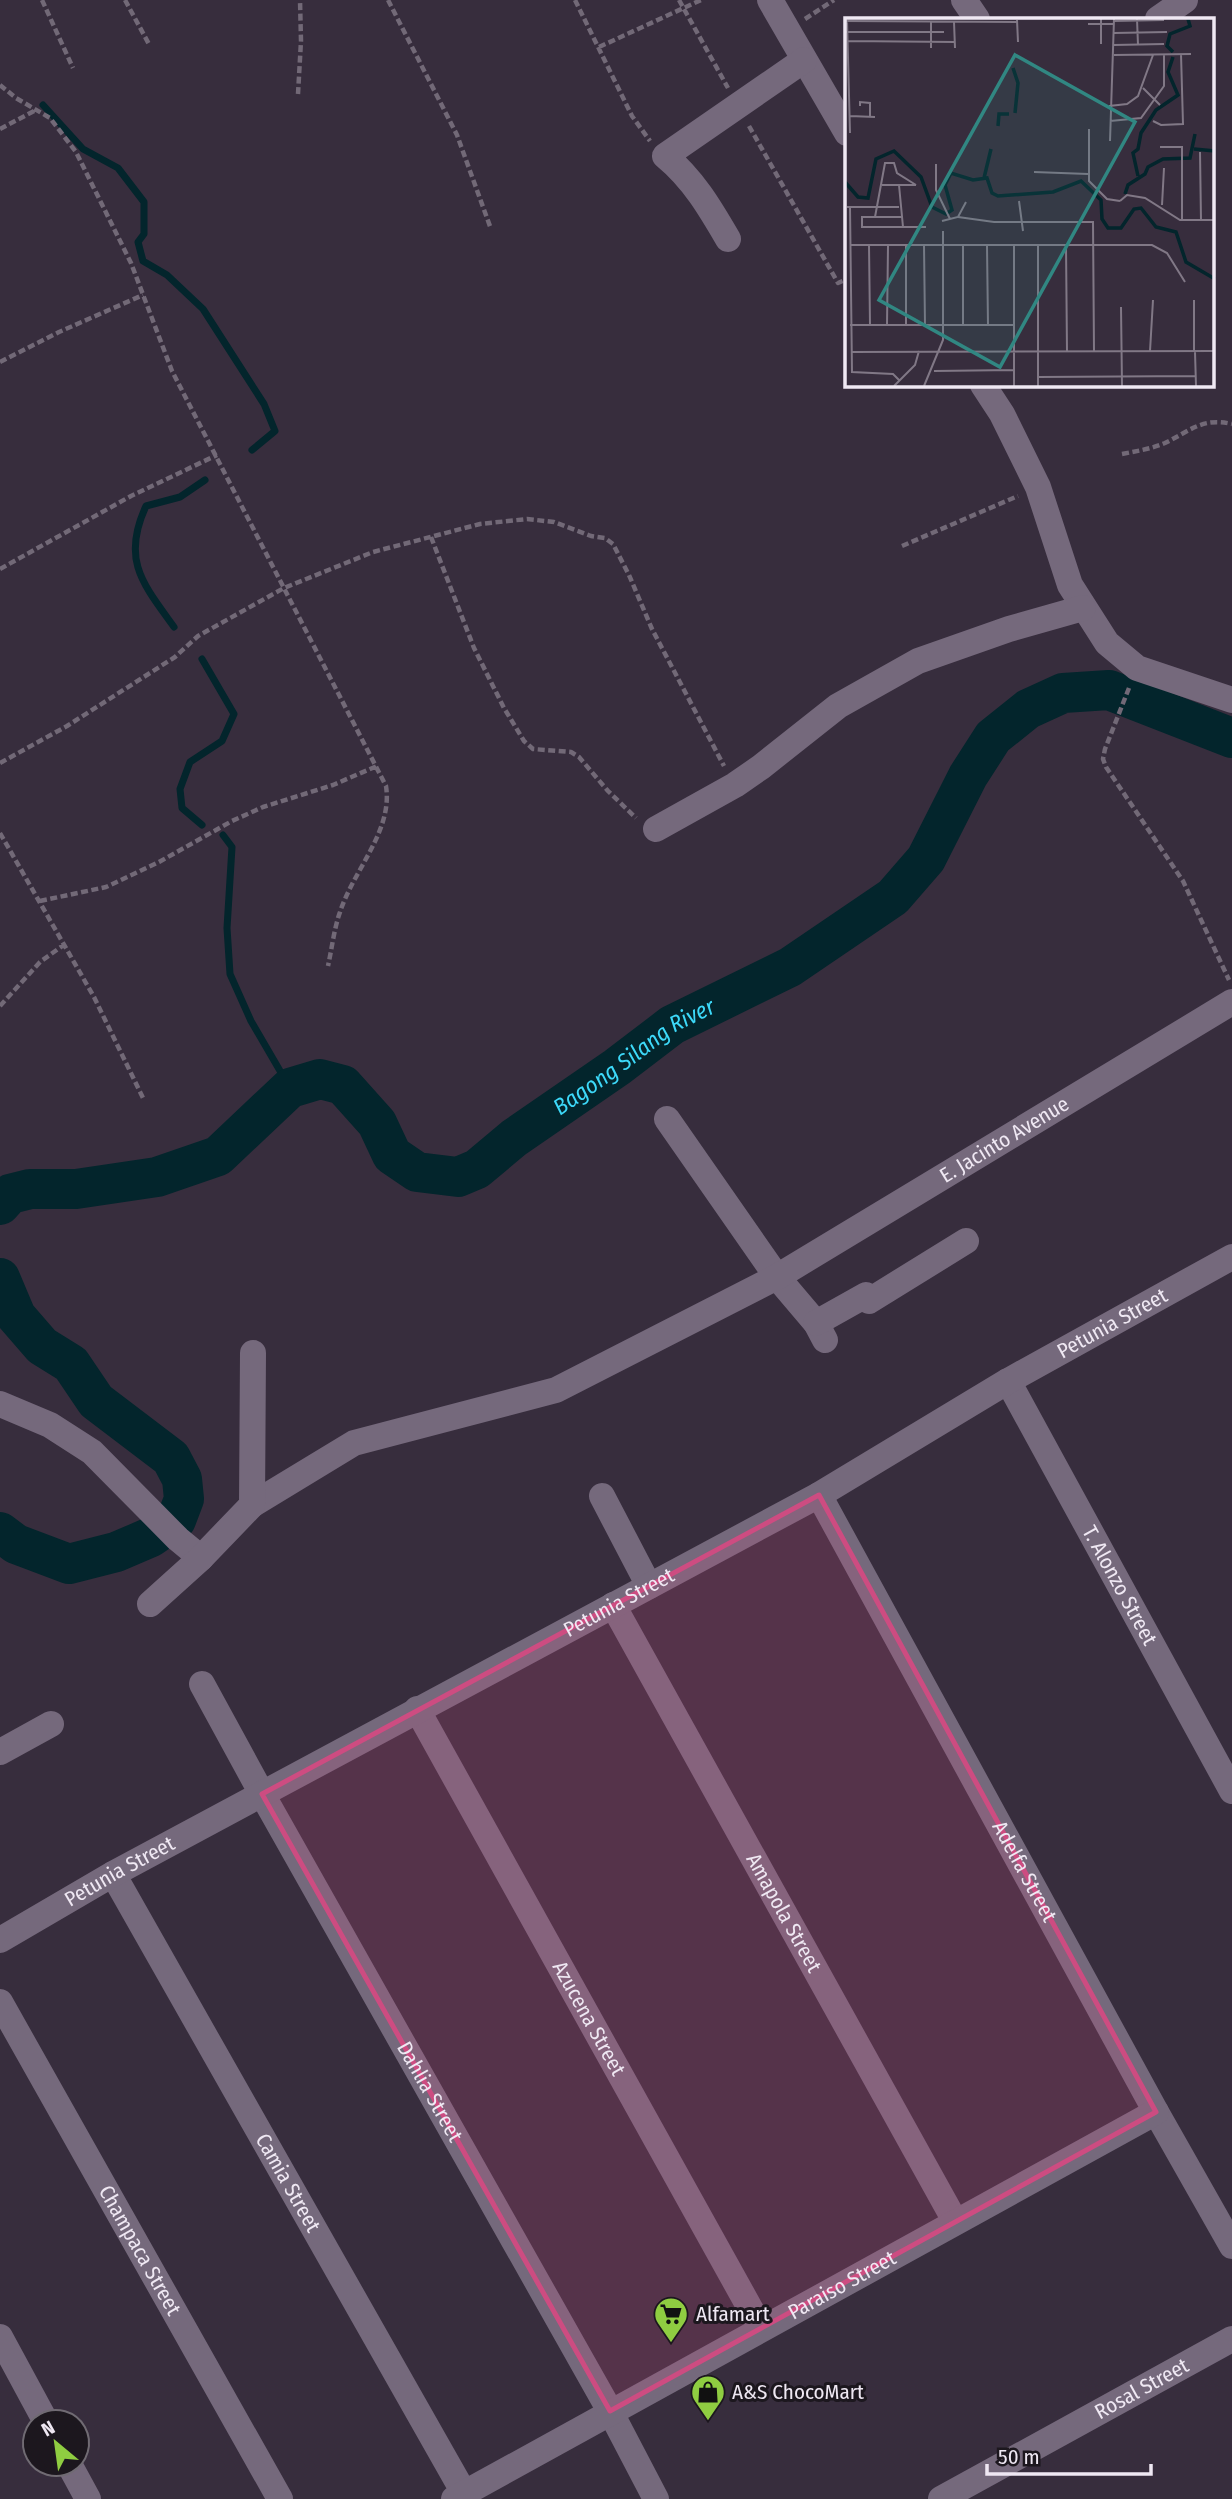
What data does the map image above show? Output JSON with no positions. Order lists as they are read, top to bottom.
{
  "streets": {
    "street": [
      "E. Jacinto Avenue",
      "Petunia Street",
      "T. Alonzo Street",
      "Adelfa Street",
      "Amapola Street",
      "Azucena Street",
      "Dahlia Street",
      "Camia Street",
      "Champaca Street",
      "Paraiso Street",
      "Rosal Street"
    ]
  },
  "crossings": [
    ["Petunia Street", "T. Alonzo Street"],
    ["Petunia Street", "Adelfa Street"],
    ["Petunia Street", "Amapola Street"],
    ["Petunia Street", "Azucena Street"],
    ["Petunia Street", "Dahlia Street"],
    ["Petunia Street", "Camia Street"],
    ["Adelfa Street", "Paraiso Street"],
    ["Amapola Street", "Paraiso Street"],
    ["Azucena Street", "Paraiso Street"],
    ["Dahlia Street", "Paraiso Street"],
    ["Camia Street", "Paraiso Street"]
  ],
  "water": ["Bagong Silang River"],
  "places": {
    "supermarket": ["Alfamart"],
    "shop": ["A&S ChocoMart"]
  },
  "scale_bar": "50 m",
  "north": "top left"
}
